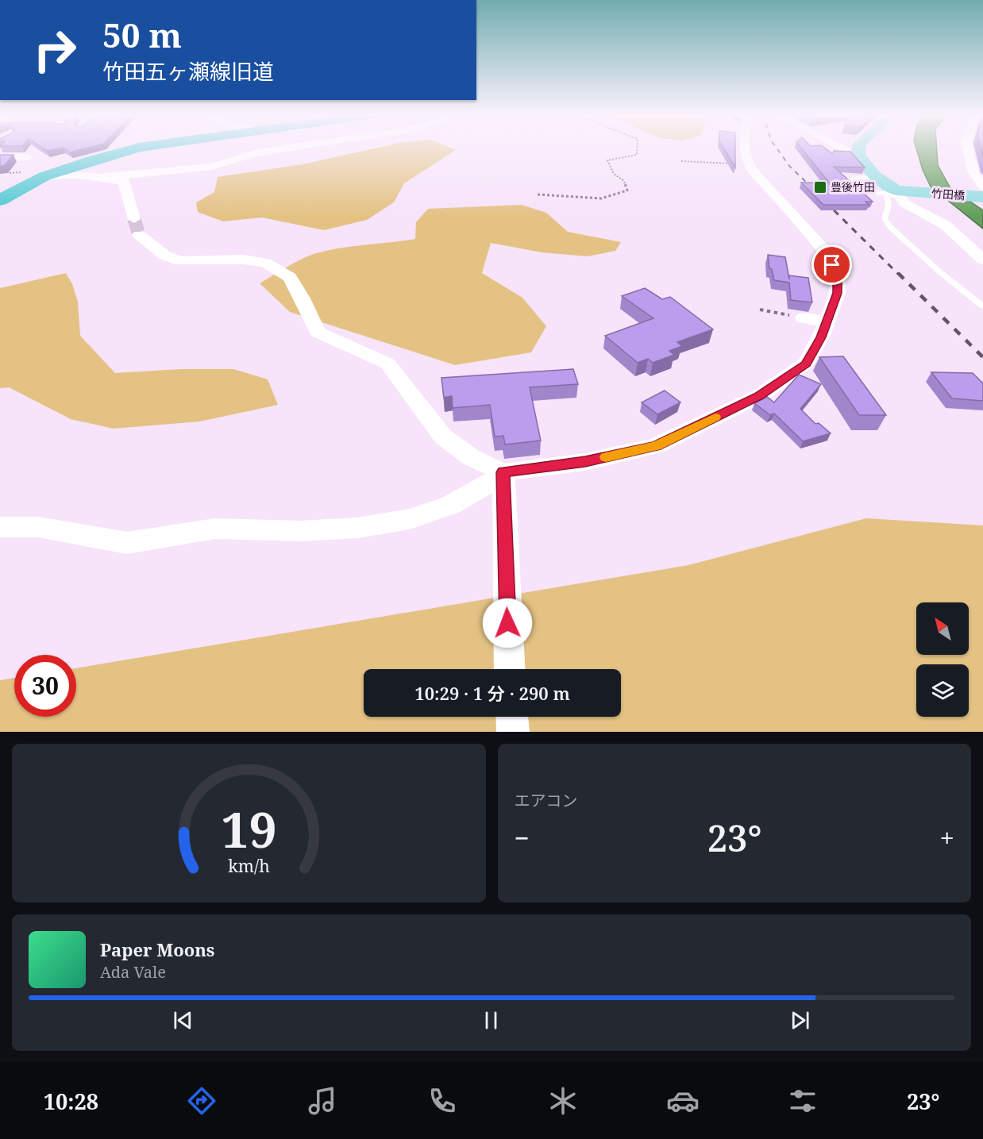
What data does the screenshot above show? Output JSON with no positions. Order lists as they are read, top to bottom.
{
  "streets": {
    "main road": ["竹田橋"]
  },
  "places": {
    "transit": ["豊後竹田"]
  },
  "north": "top left",
  "page": {
    "turn": ["50 m", "竹田五ヶ瀬線旧道"],
    "limit": "30",
    "trip": "10:29 · 1 分 · 290 m",
    "tile": "エアコン",
    "heat": ["−", "23°", "+"],
    "song": ["Paper Moons", "Ada Vale"],
    "tabs": ["10:28", "23°"],
    "gauge": ["19", "km/h"]
  }
}
